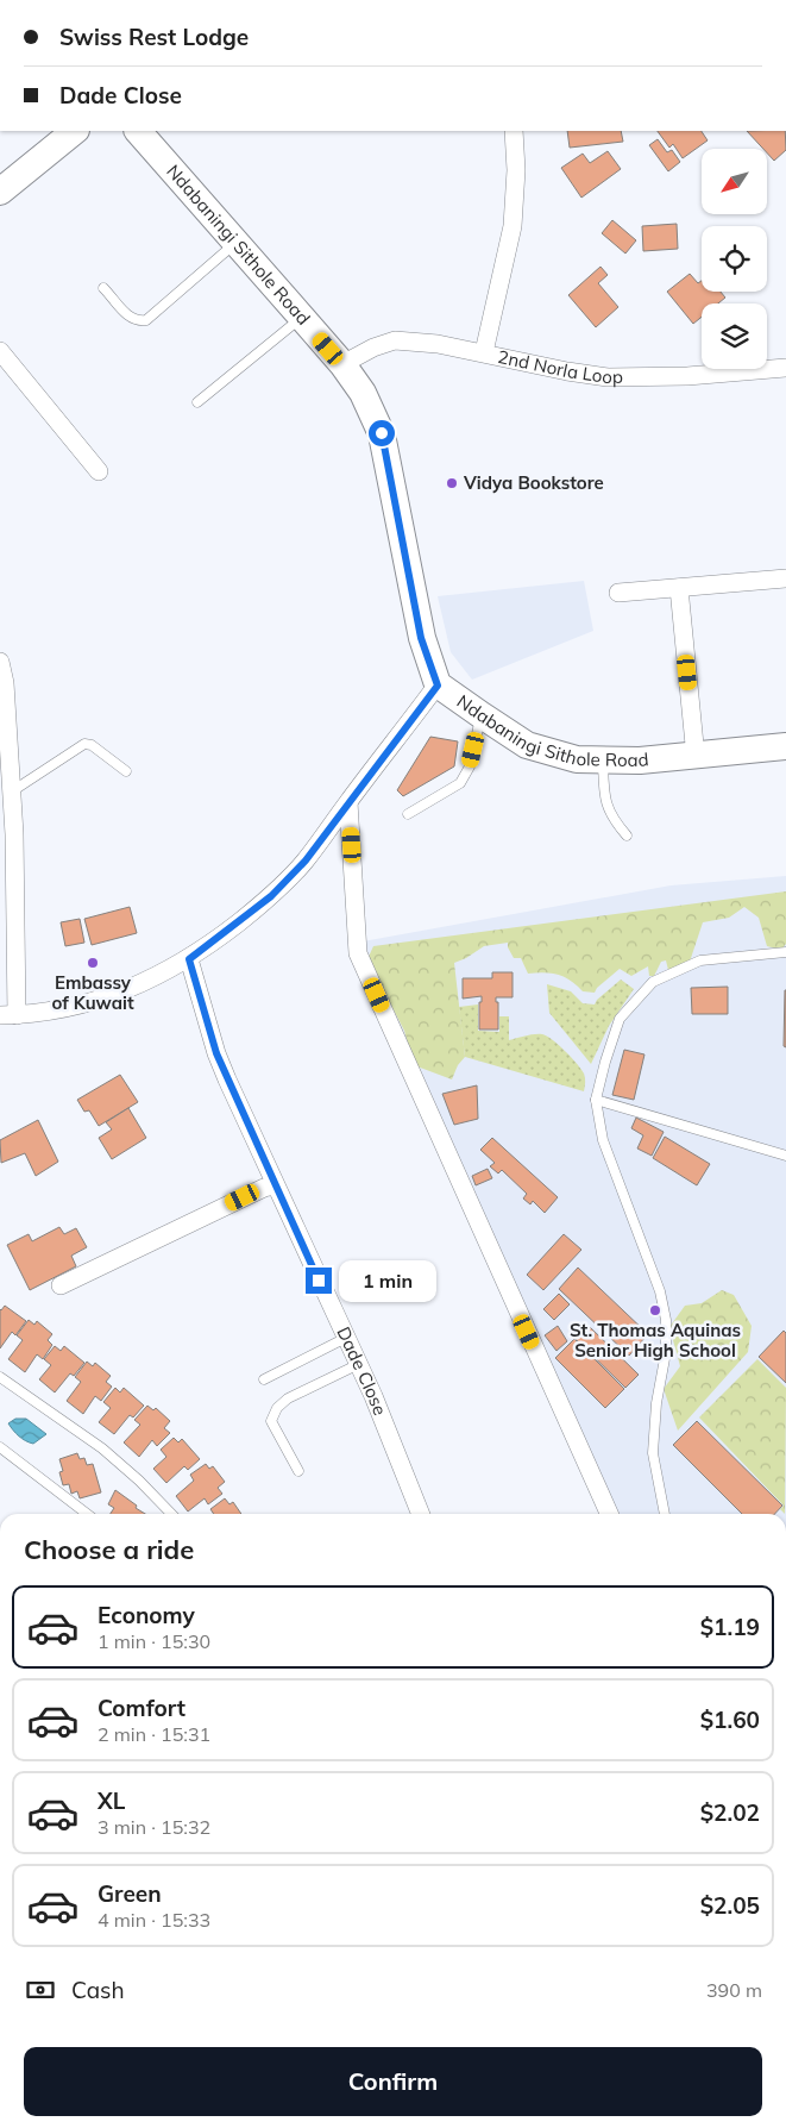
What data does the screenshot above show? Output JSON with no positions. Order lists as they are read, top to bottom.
{
  "streets": {
    "street": ["Ndabaningi Sithole Road", "2nd Norla Loop", "Dade Close"]
  },
  "crossings": [
    ["Ndabaningi Sithole Road", "2nd Norla Loop"]
  ],
  "places": ["Vidya Bookstore", "Embassy of Kuwait", "St. Thomas Aquinas Senior High School"],
  "north": "bottom left",
  "page": {
    "banner": ["Swiss Rest Lodge", "Dade Close"],
    "bubble": "1 min",
    "heading": "Choose a ride",
    "list": [
      {
        "name": "Economy",
        "note": "1 min · 15:30",
        "value": "$1.19"
      },
      {
        "name": "Comfort",
        "note": "2 min · 15:31",
        "value": "$1.60"
      },
      {
        "name": "XL",
        "note": "3 min · 15:32",
        "value": "$2.02"
      },
      {
        "name": "Green",
        "note": "4 min · 15:33",
        "value": "$2.05"
      }
    ],
    "pay": ["Cash", "390 m"],
    "buttons": "Confirm"
  }
}
